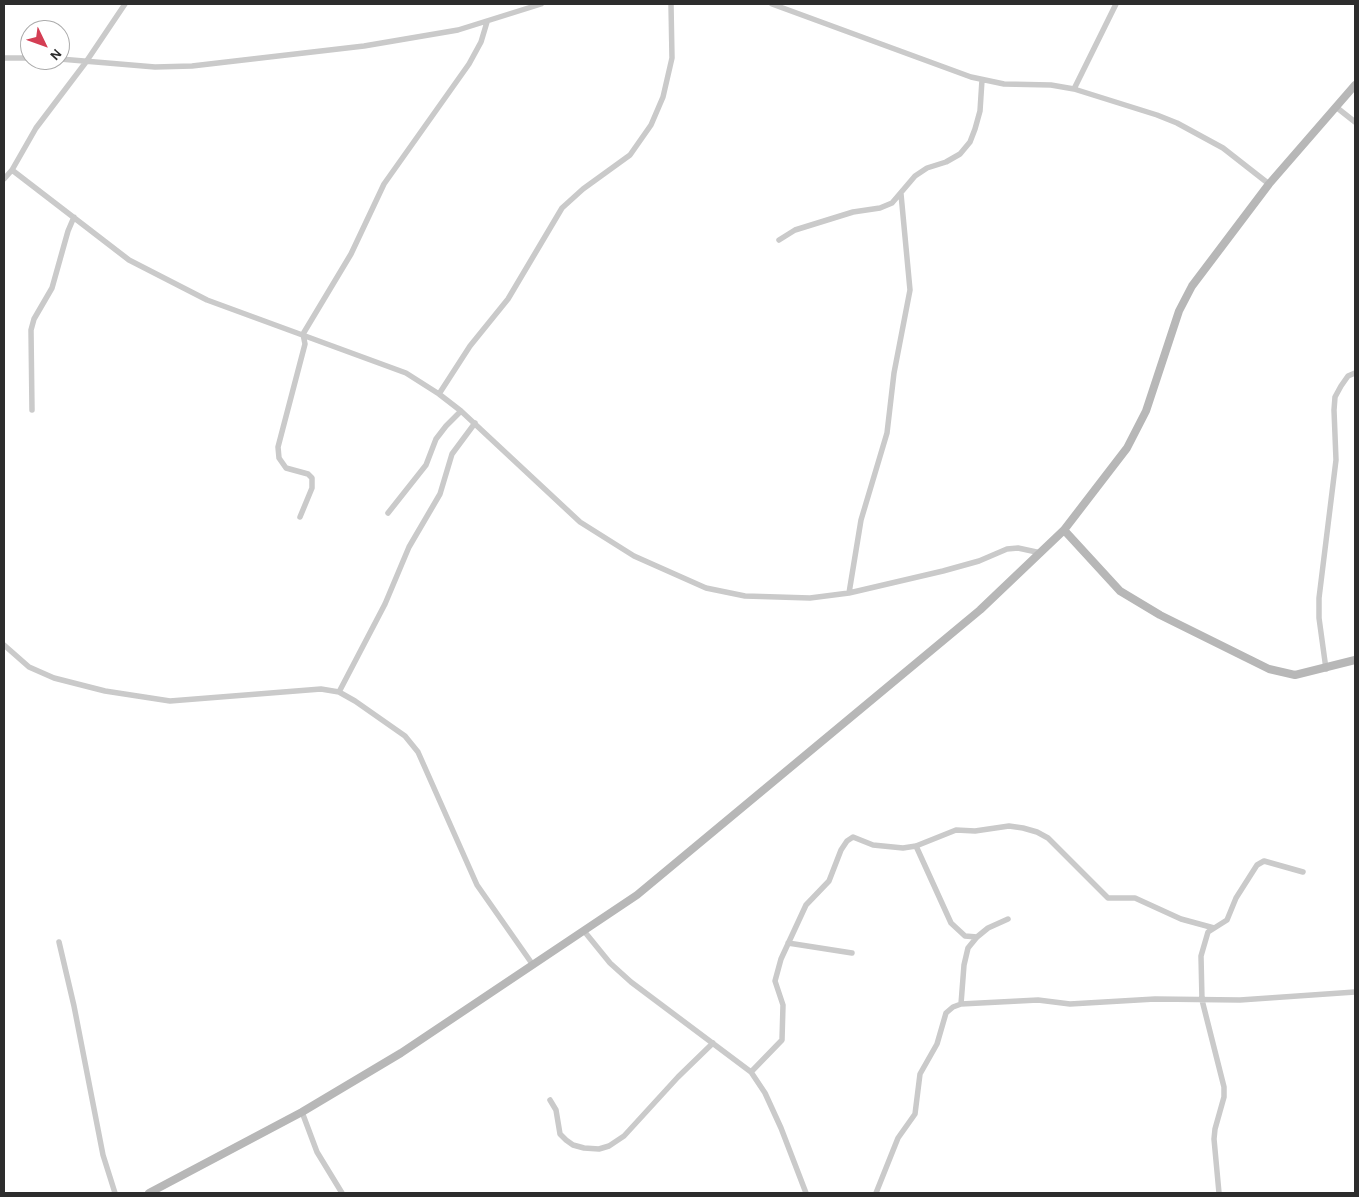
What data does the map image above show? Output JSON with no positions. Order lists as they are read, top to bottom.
{
  "north": "bottom right"
}
